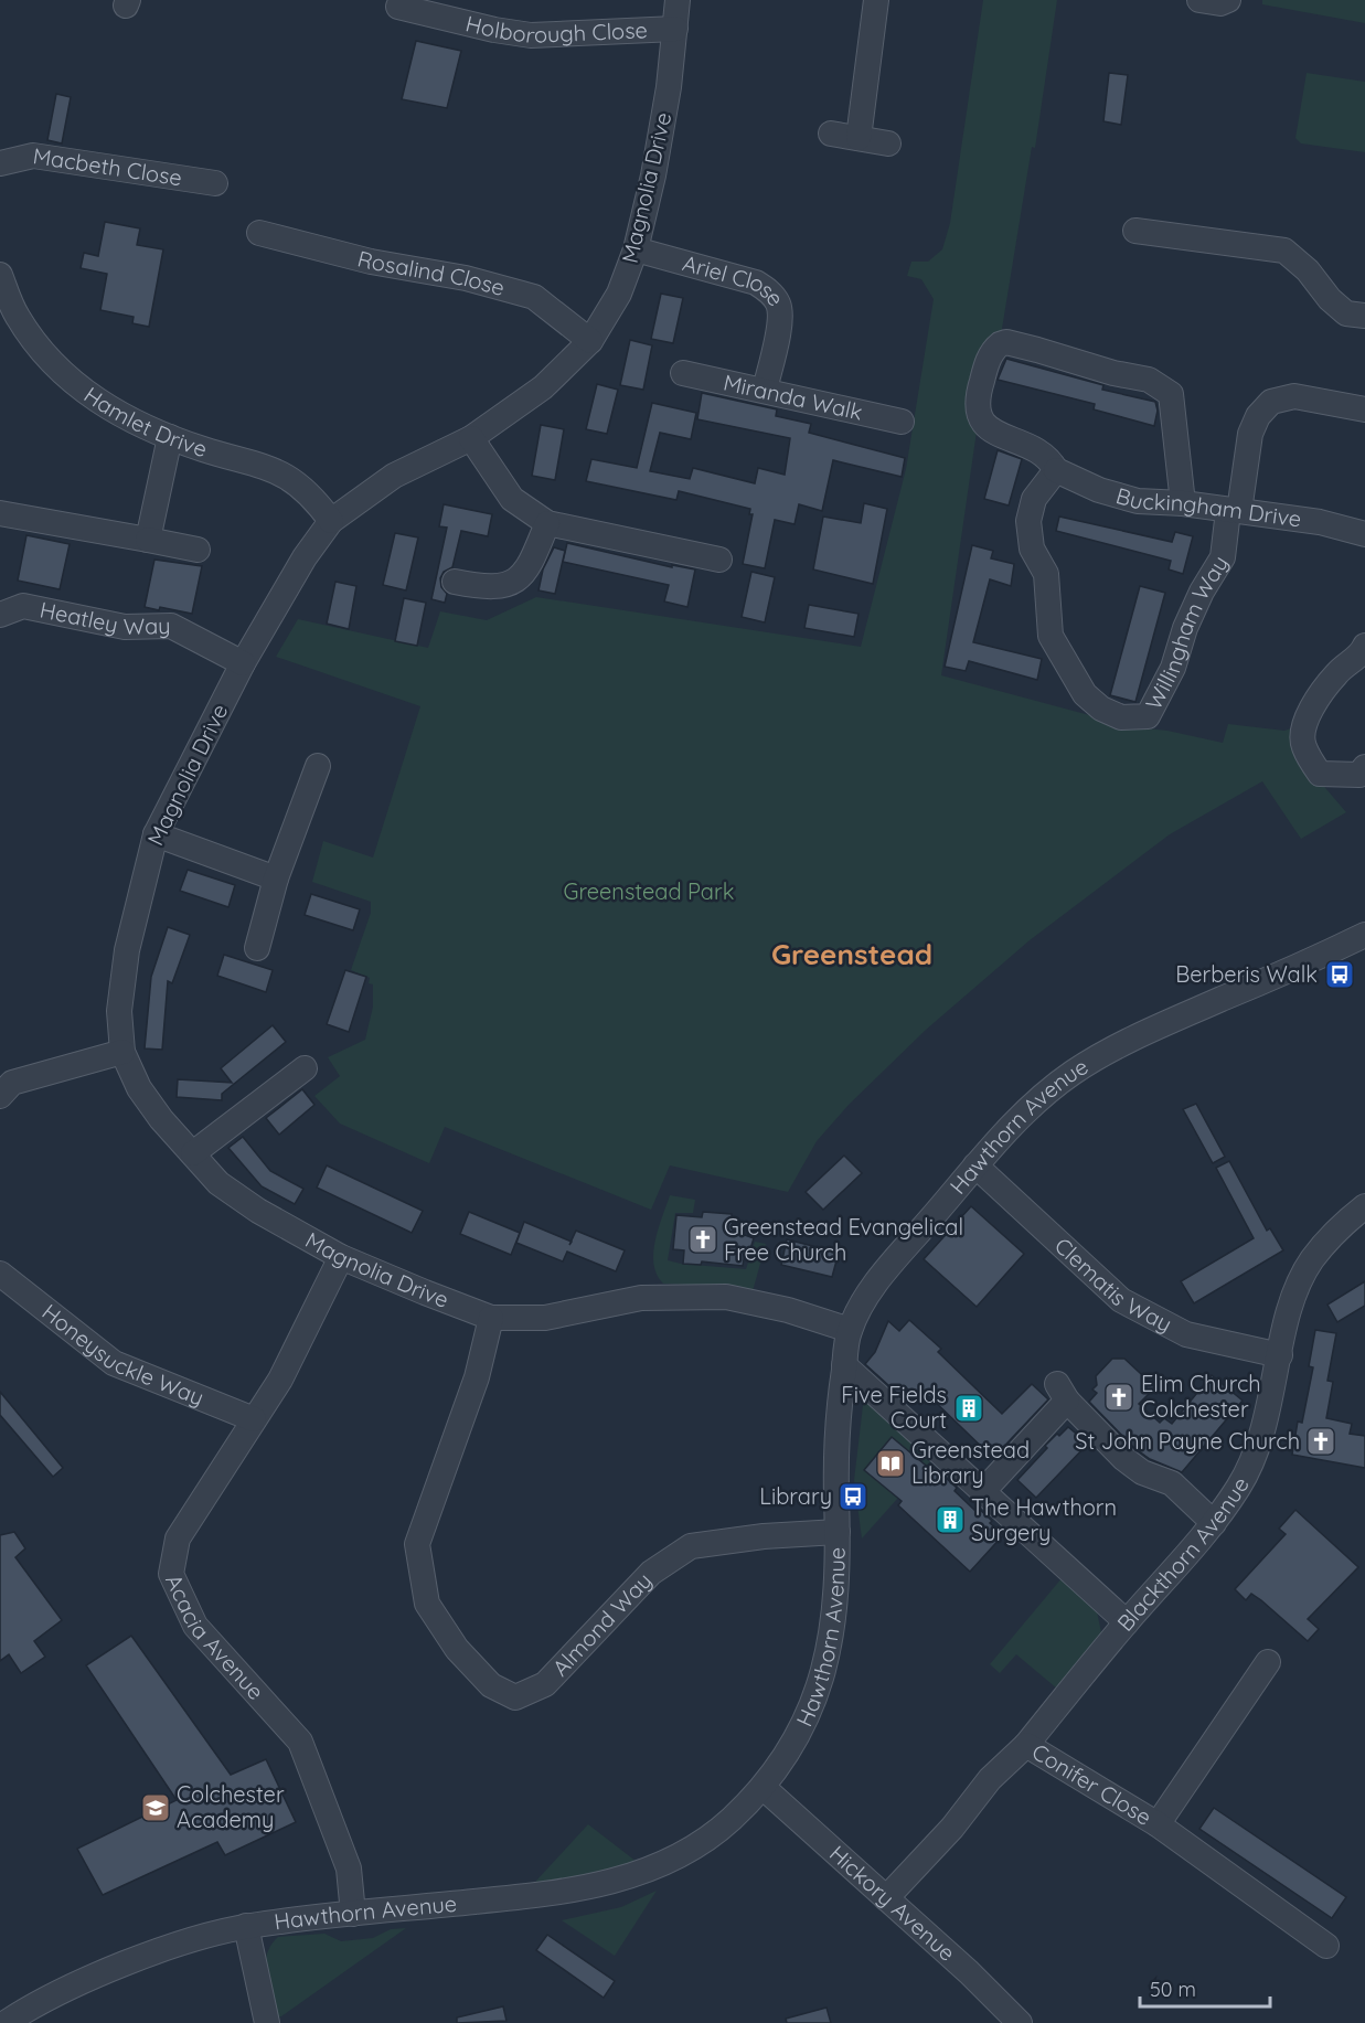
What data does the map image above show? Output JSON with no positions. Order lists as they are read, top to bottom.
{
  "streets": {
    "street": [
      "Holborough Close",
      "Macbeth Close",
      "Magnolia Drive",
      "Rosalind Close",
      "Ariel Close",
      "Miranda Walk",
      "Hamlet Drive",
      "Buckingham Drive",
      "Heatley Way",
      "Willingham Way",
      "Hawthorn Avenue",
      "Clematis Way",
      "Honeysuckle Way",
      "Blackthorn Avenue",
      "Almond Way",
      "Acacia Avenue",
      "Conifer Close",
      "Hickory Avenue"
    ]
  },
  "crossings": [
    ["Holborough Close", "Magnolia Drive"],
    ["Magnolia Drive", "Rosalind Close"],
    ["Magnolia Drive", "Ariel Close"],
    ["Magnolia Drive", "Hamlet Drive"],
    ["Magnolia Drive", "Heatley Way"],
    ["Magnolia Drive", "Hawthorn Avenue"],
    ["Magnolia Drive", "Almond Way"],
    ["Magnolia Drive", "Acacia Avenue"],
    ["Ariel Close", "Miranda Walk"],
    ["Buckingham Drive", "Willingham Way"],
    ["Hawthorn Avenue", "Clematis Way"],
    ["Hawthorn Avenue", "Almond Way"],
    ["Hawthorn Avenue", "Acacia Avenue"],
    ["Hawthorn Avenue", "Hickory Avenue"],
    ["Clematis Way", "Blackthorn Avenue"],
    ["Honeysuckle Way", "Acacia Avenue"],
    ["Blackthorn Avenue", "Conifer Close"],
    ["Conifer Close", "Hickory Avenue"]
  ],
  "districts": ["Greenstead"],
  "parks": ["Greenstead Park"],
  "places": {
    "bus stop": ["Berberis Walk", "Library"],
    "church": ["Greenstead Evangelical Free Church", "Elim Church Colchester", "St John Payne Church"],
    "building": ["Five Fields Court", "The Hawthorn Surgery"],
    "library": ["Greenstead Library"],
    "school or university": ["Colchester Academy"]
  },
  "scale_bar": "50 m"
}
